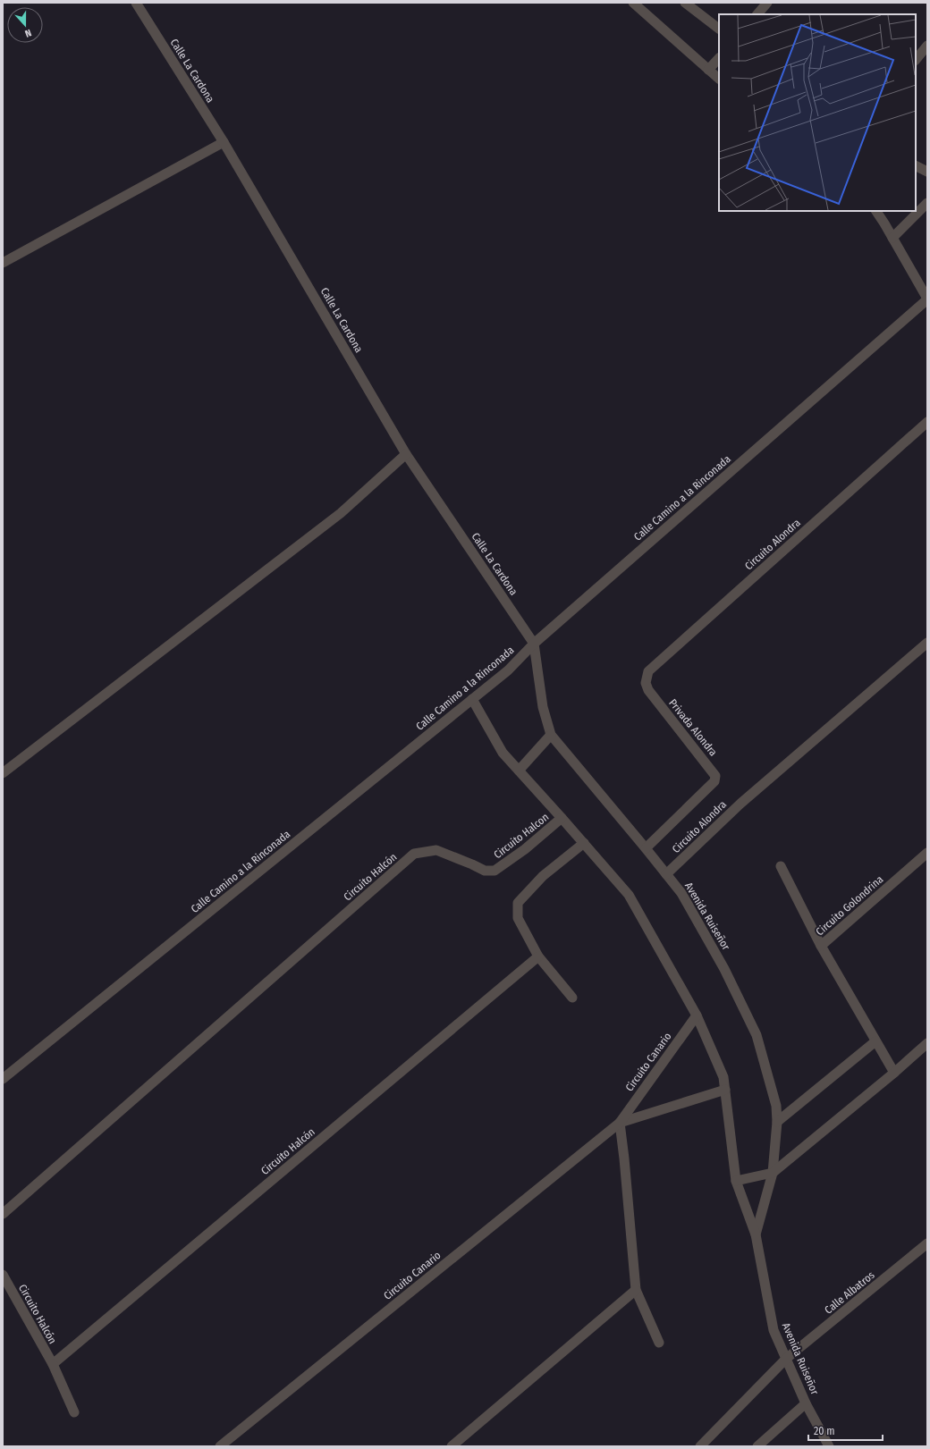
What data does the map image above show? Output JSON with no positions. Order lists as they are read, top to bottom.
{
  "streets": {
    "street": [
      "Calle La Cardona",
      "Calle Camino a la Rinconada",
      "Circuito Alondra",
      "Privada Alondra",
      "Circuito Halcon",
      "Circuito Halcón",
      "Circuito Golondrina",
      "Avenida Ruiseñor",
      "Circuito Canario",
      "Calle Albatros"
    ]
  },
  "crossings": [
    ["Calle La Cardona", "Calle Camino a la Rinconada"],
    ["Calle La Cardona", "Avenida Ruiseñor"],
    ["Calle Camino a la Rinconada", "Avenida Ruiseñor"],
    ["Circuito Alondra", "Privada Alondra"],
    ["Circuito Alondra", "Avenida Ruiseñor"],
    ["Circuito Halcon", "Circuito Halcón"],
    ["Circuito Halcon", "Avenida Ruiseñor"],
    ["Avenida Ruiseñor", "Circuito Canario"],
    ["Avenida Ruiseñor", "Calle Albatros"]
  ],
  "scale_bar": "20 m",
  "north": "bottom"
}
